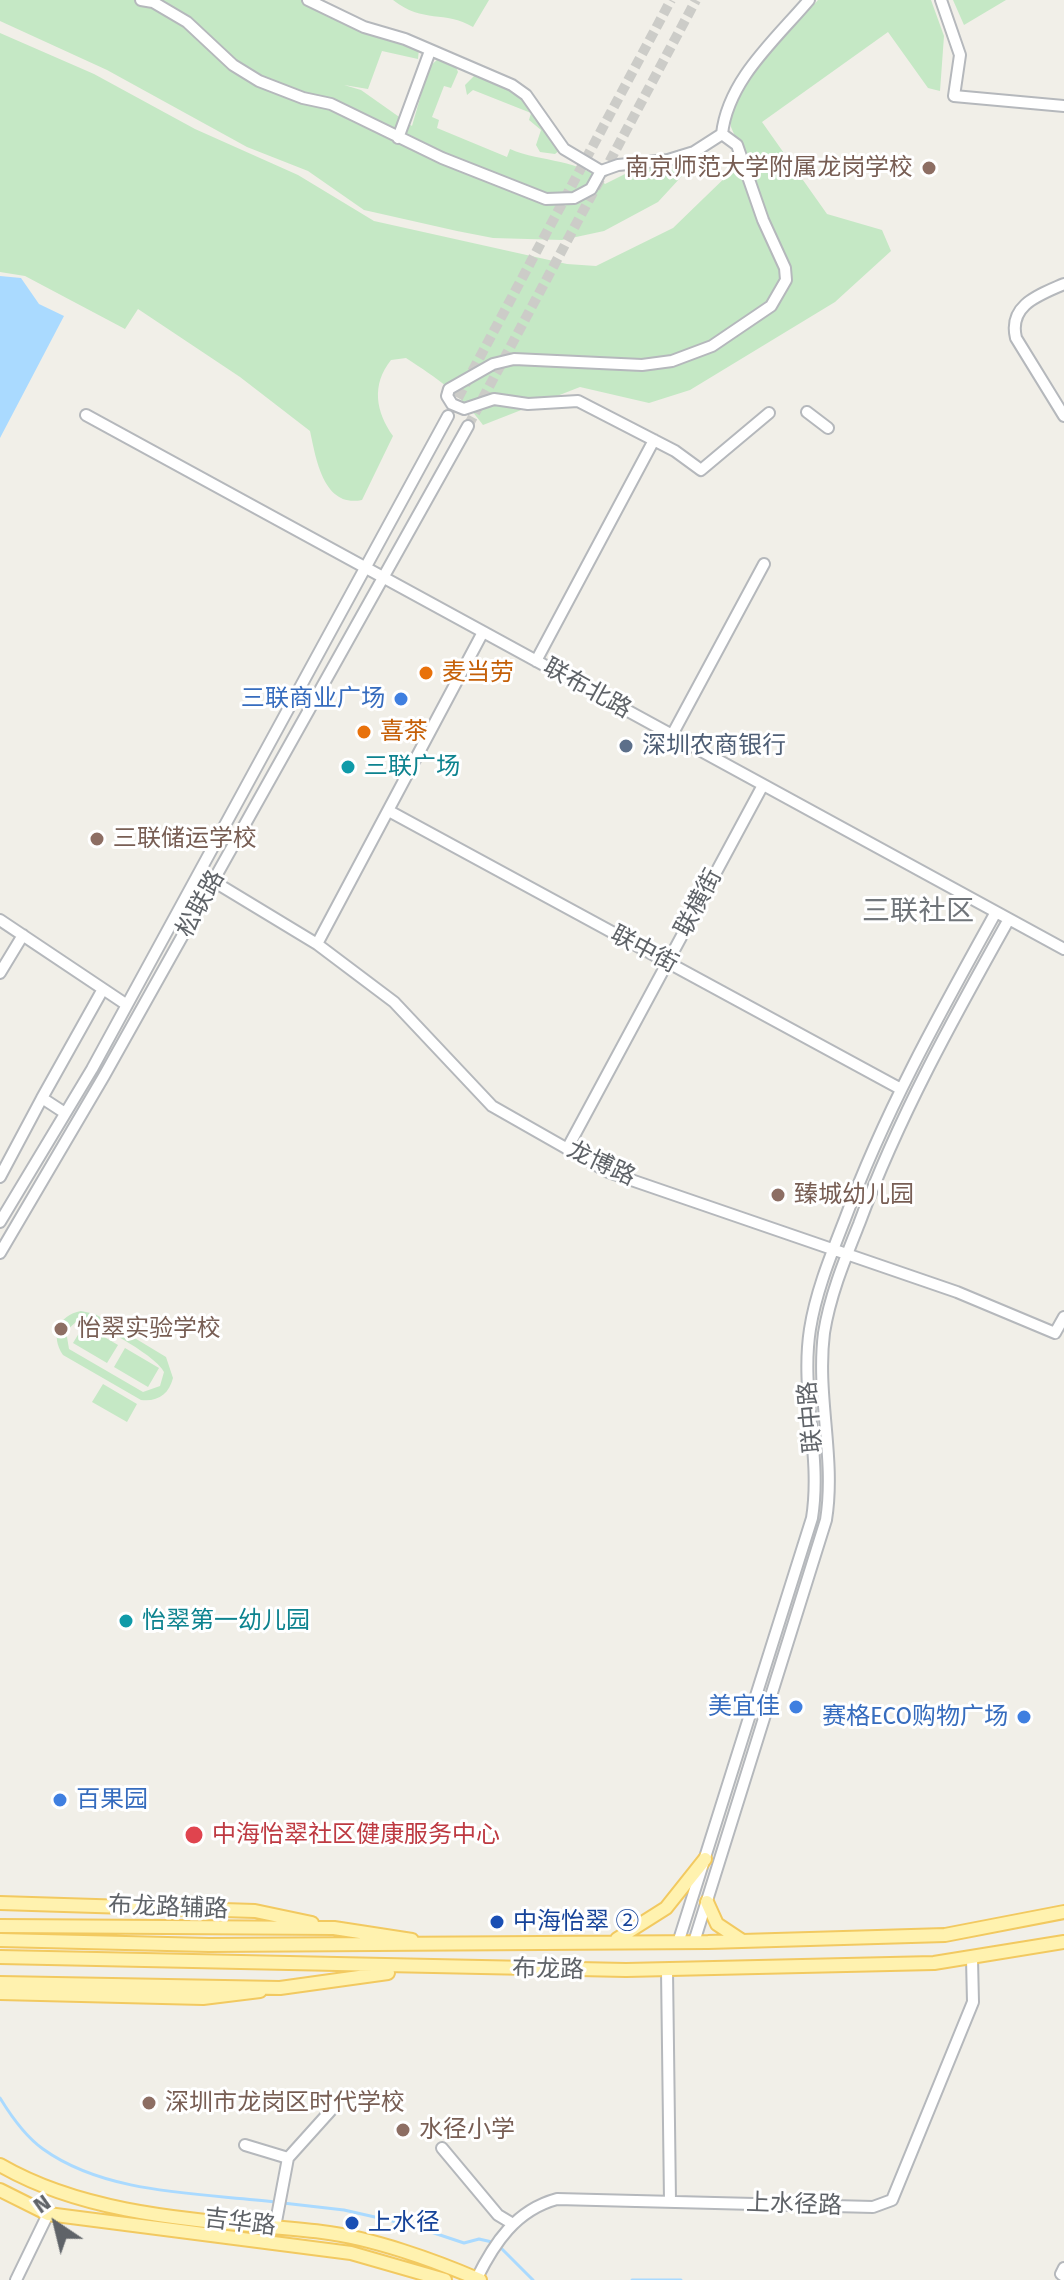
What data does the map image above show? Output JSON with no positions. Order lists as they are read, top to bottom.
{
  "streets": {
    "main road": ["布龙路辅路", "布龙路", "吉华路"],
    "street": [
      "联布北路",
      "联横街",
      "松联路",
      "联中街",
      "龙博路",
      "联中路",
      "上水径路"
    ]
  },
  "crossings": [
    ["联布北路", "联横街"],
    ["联布北路", "松联路"],
    ["联布北路", "联中路"],
    ["联横街", "联中街"],
    ["联横街", "龙博路"],
    ["松联路", "龙博路"],
    ["联中街", "联中路"],
    ["龙博路", "联中路"],
    ["联中路", "布龙路"],
    ["布龙路", "上水径路"],
    ["上水径路", "吉华路"]
  ],
  "districts": ["三联社区"],
  "places": [
    "南京师范大学附属龙岗学校",
    "麦当劳",
    "三联商业广场",
    "喜茶",
    "深圳农商银行",
    "三联广场",
    "三联储运学校",
    "臻城幼儿园",
    "怡翠实验学校",
    "怡翠第一幼儿园",
    "美宜佳",
    "赛格ECO购物广场",
    "百果园",
    "中海怡翠社区健康服务中心",
    "中海怡翠 ②",
    "深圳市龙岗区时代学校",
    "水径小学",
    "上水径"
  ],
  "north": "top left"
}
